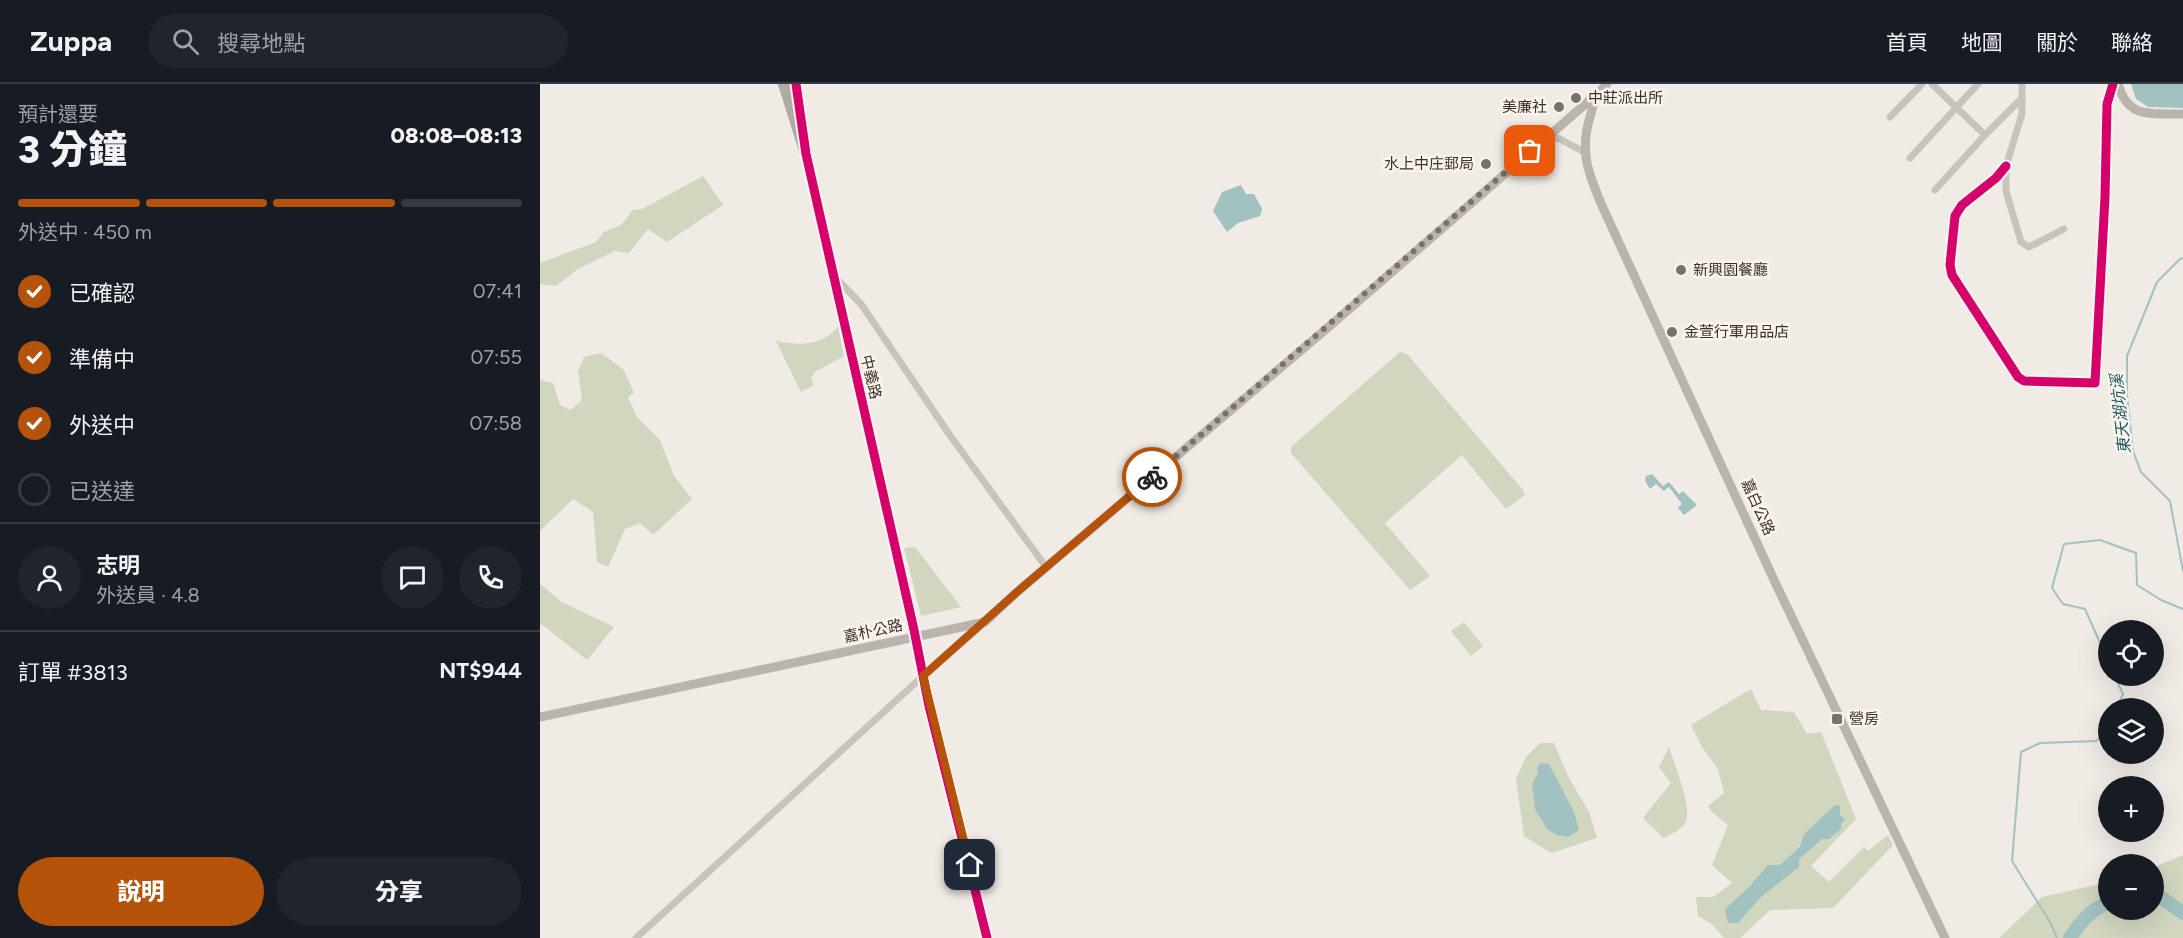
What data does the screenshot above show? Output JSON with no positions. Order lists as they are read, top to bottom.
{
  "streets": {
    "main road": ["中義路", "嘉白公路", "嘉朴公路"]
  },
  "crossings": [
    ["中義路", "嘉朴公路"],
    ["嘉白公路", "嘉朴公路"]
  ],
  "water": ["東天湖坑溪"],
  "places": {
    "other": [
      "中莊派出所",
      "美廉社",
      "水上中庄郵局",
      "新興園餐廳",
      "金萱行軍用品店"
    ],
    "transit": ["營房"]
  },
  "page": {
    "header": "Zuppa",
    "search": "搜尋地點",
    "nav": [
      "首頁",
      "地圖",
      "關於",
      "聯絡"
    ],
    "heading": ["3 分鐘", "預計還要", "08:08–08:13"],
    "panel": [
      "志明",
      "外送員 · 4.8",
      "訂單 #3813",
      "NT$944"
    ],
    "bar": "外送中 · 450 m",
    "list": [
      ["已確認", "07:41"],
      ["準備中", "07:55"],
      ["外送中", "07:58"],
      "已送達"
    ],
    "map_buttons": ["+", "−"],
    "buttons": ["說明", "分享"]
  }
}
